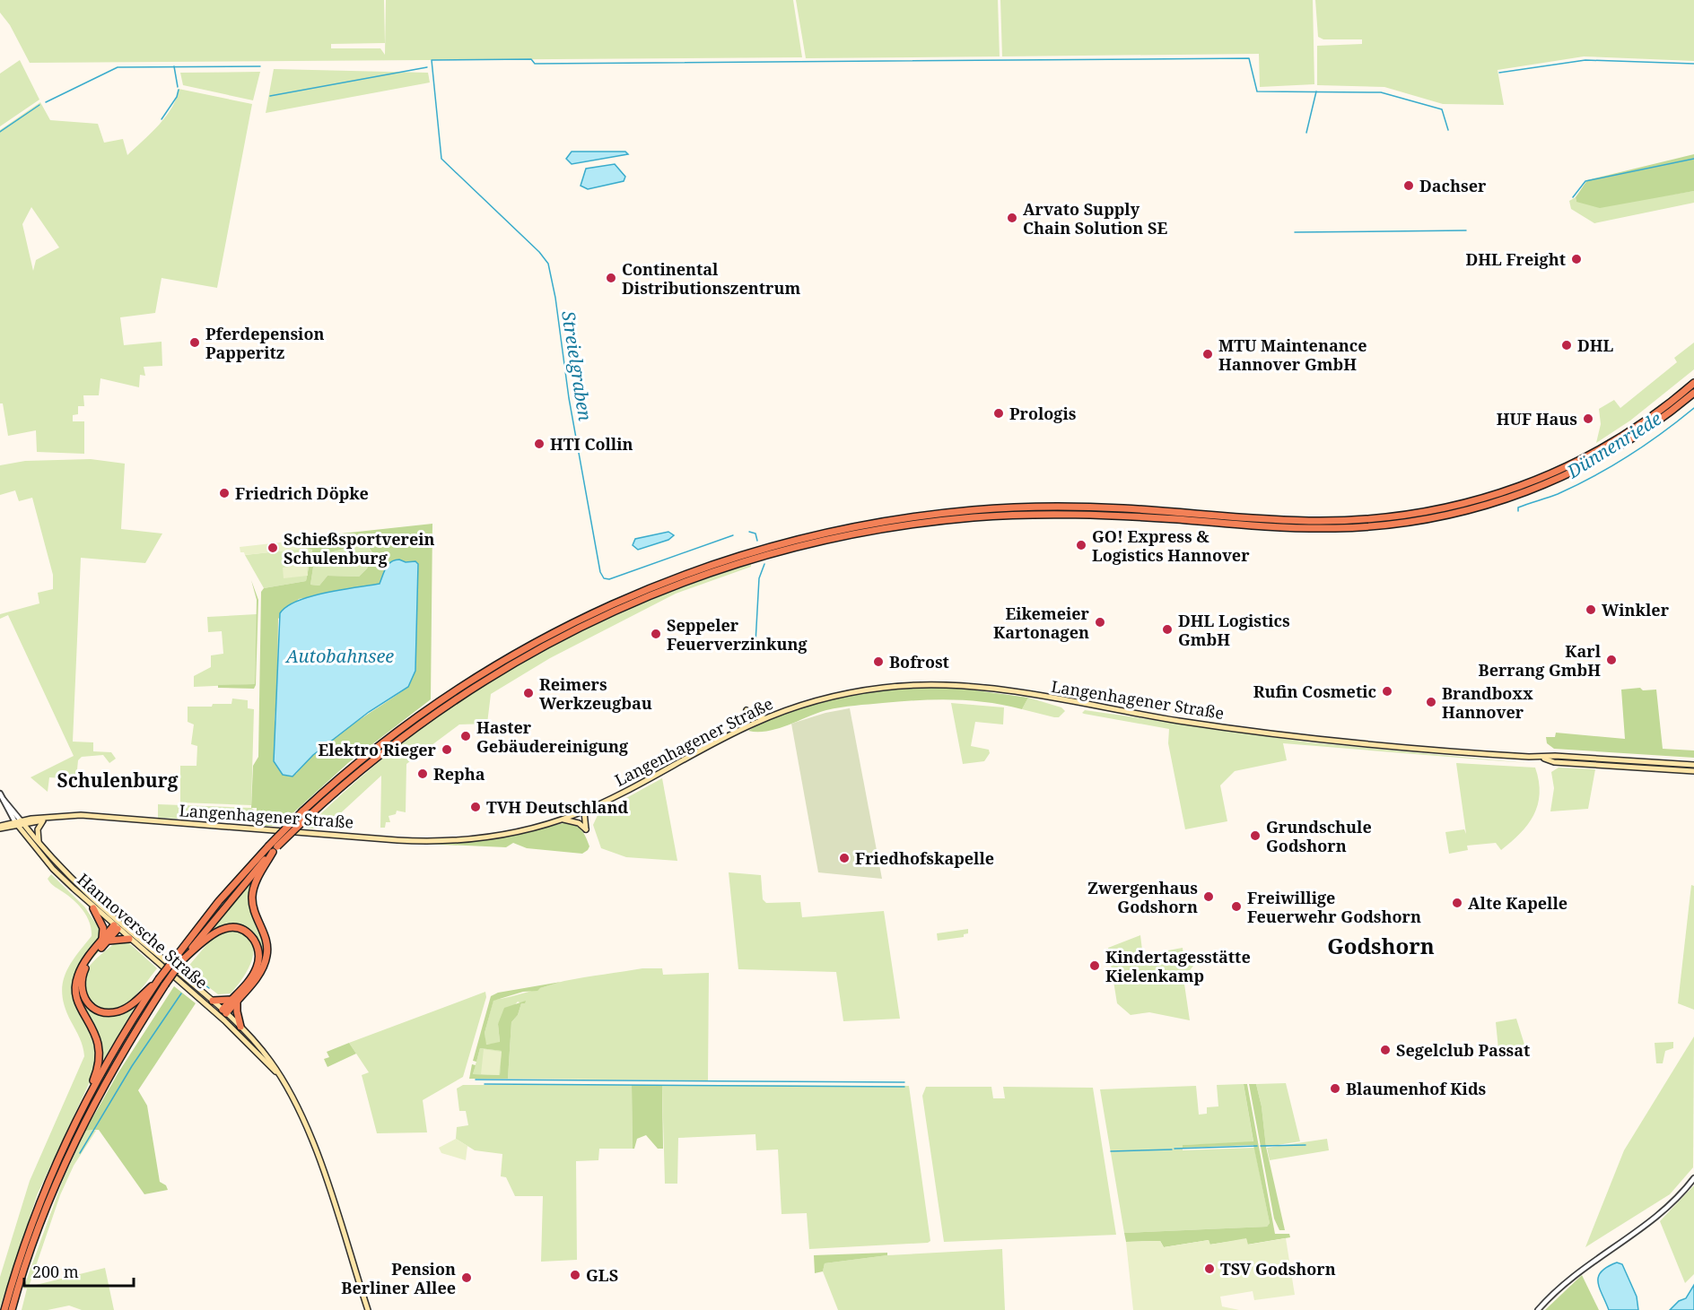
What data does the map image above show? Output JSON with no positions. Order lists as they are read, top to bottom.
{
  "streets": {
    "main road": ["Langenhagener Straße", "Hannoversche Straße"]
  },
  "crossings": [
    ["Langenhagener Straße", "Hannoversche Straße"]
  ],
  "districts": ["Schulenburg", "Godshorn"],
  "water": ["Streielgraben", "Dünnenriede", "Autobahnsee"],
  "places": [
    "Dachser",
    "Arvato Supply Chain Solution SE",
    "DHL Freight",
    "Continental Distributionszentrum",
    "Pferdepension Papperitz",
    "DHL",
    "MTU Maintenance Hannover GmbH",
    "Prologis",
    "HUF Haus",
    "HTI Collin",
    "Friedrich Döpke",
    "GO! Express & Logistics Hannover",
    "Schießsportverein Schulenburg",
    "Winkler",
    "Eikemeier Kartonagen",
    "DHL Logistics GmbH",
    "Seppeler Feuerverzinkung",
    "Karl Berrang GmbH",
    "Bofrost",
    "Rufin Cosmetic",
    "Reimers Werkzeugbau",
    "Brandboxx Hannover",
    "Haster Gebäudereinigung",
    "Elektro Rieger",
    "Repha",
    "TVH Deutschland",
    "Grundschule Godshorn",
    "Friedhofskapelle",
    "Zwergenhaus Godshorn",
    "Alte Kapelle",
    "Freiwillige Feuerwehr Godshorn",
    "Kindertagesstätte Kielenkamp",
    "Segelclub Passat",
    "Blaumenhof Kids",
    "TSV Godshorn",
    "GLS",
    "Pension Berliner Allee"
  ],
  "scale_bar": "200 m"
}
